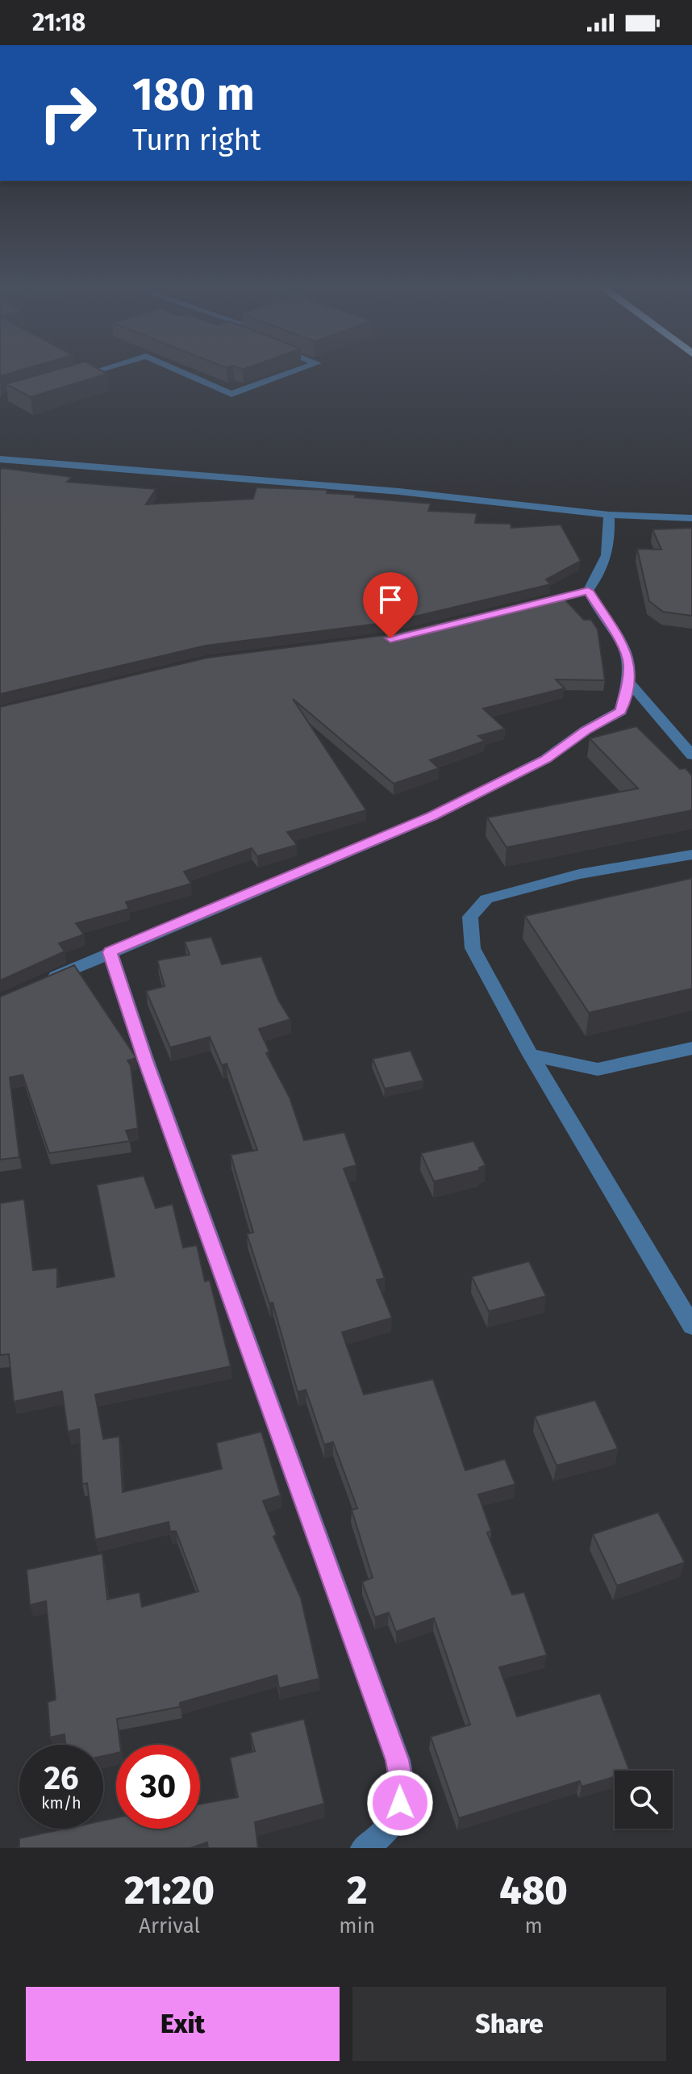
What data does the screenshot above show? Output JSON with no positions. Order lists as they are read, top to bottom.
{
  "page": {
    "status": "21:18",
    "turn": ["180 m", "Turn right"],
    "speed": "26 km/h",
    "limit": "30",
    "eta": [
      "21:20",
      "Arrival",
      "2",
      "min",
      "480",
      "m"
    ],
    "buttons": ["Exit", "Share"]
  }
}
